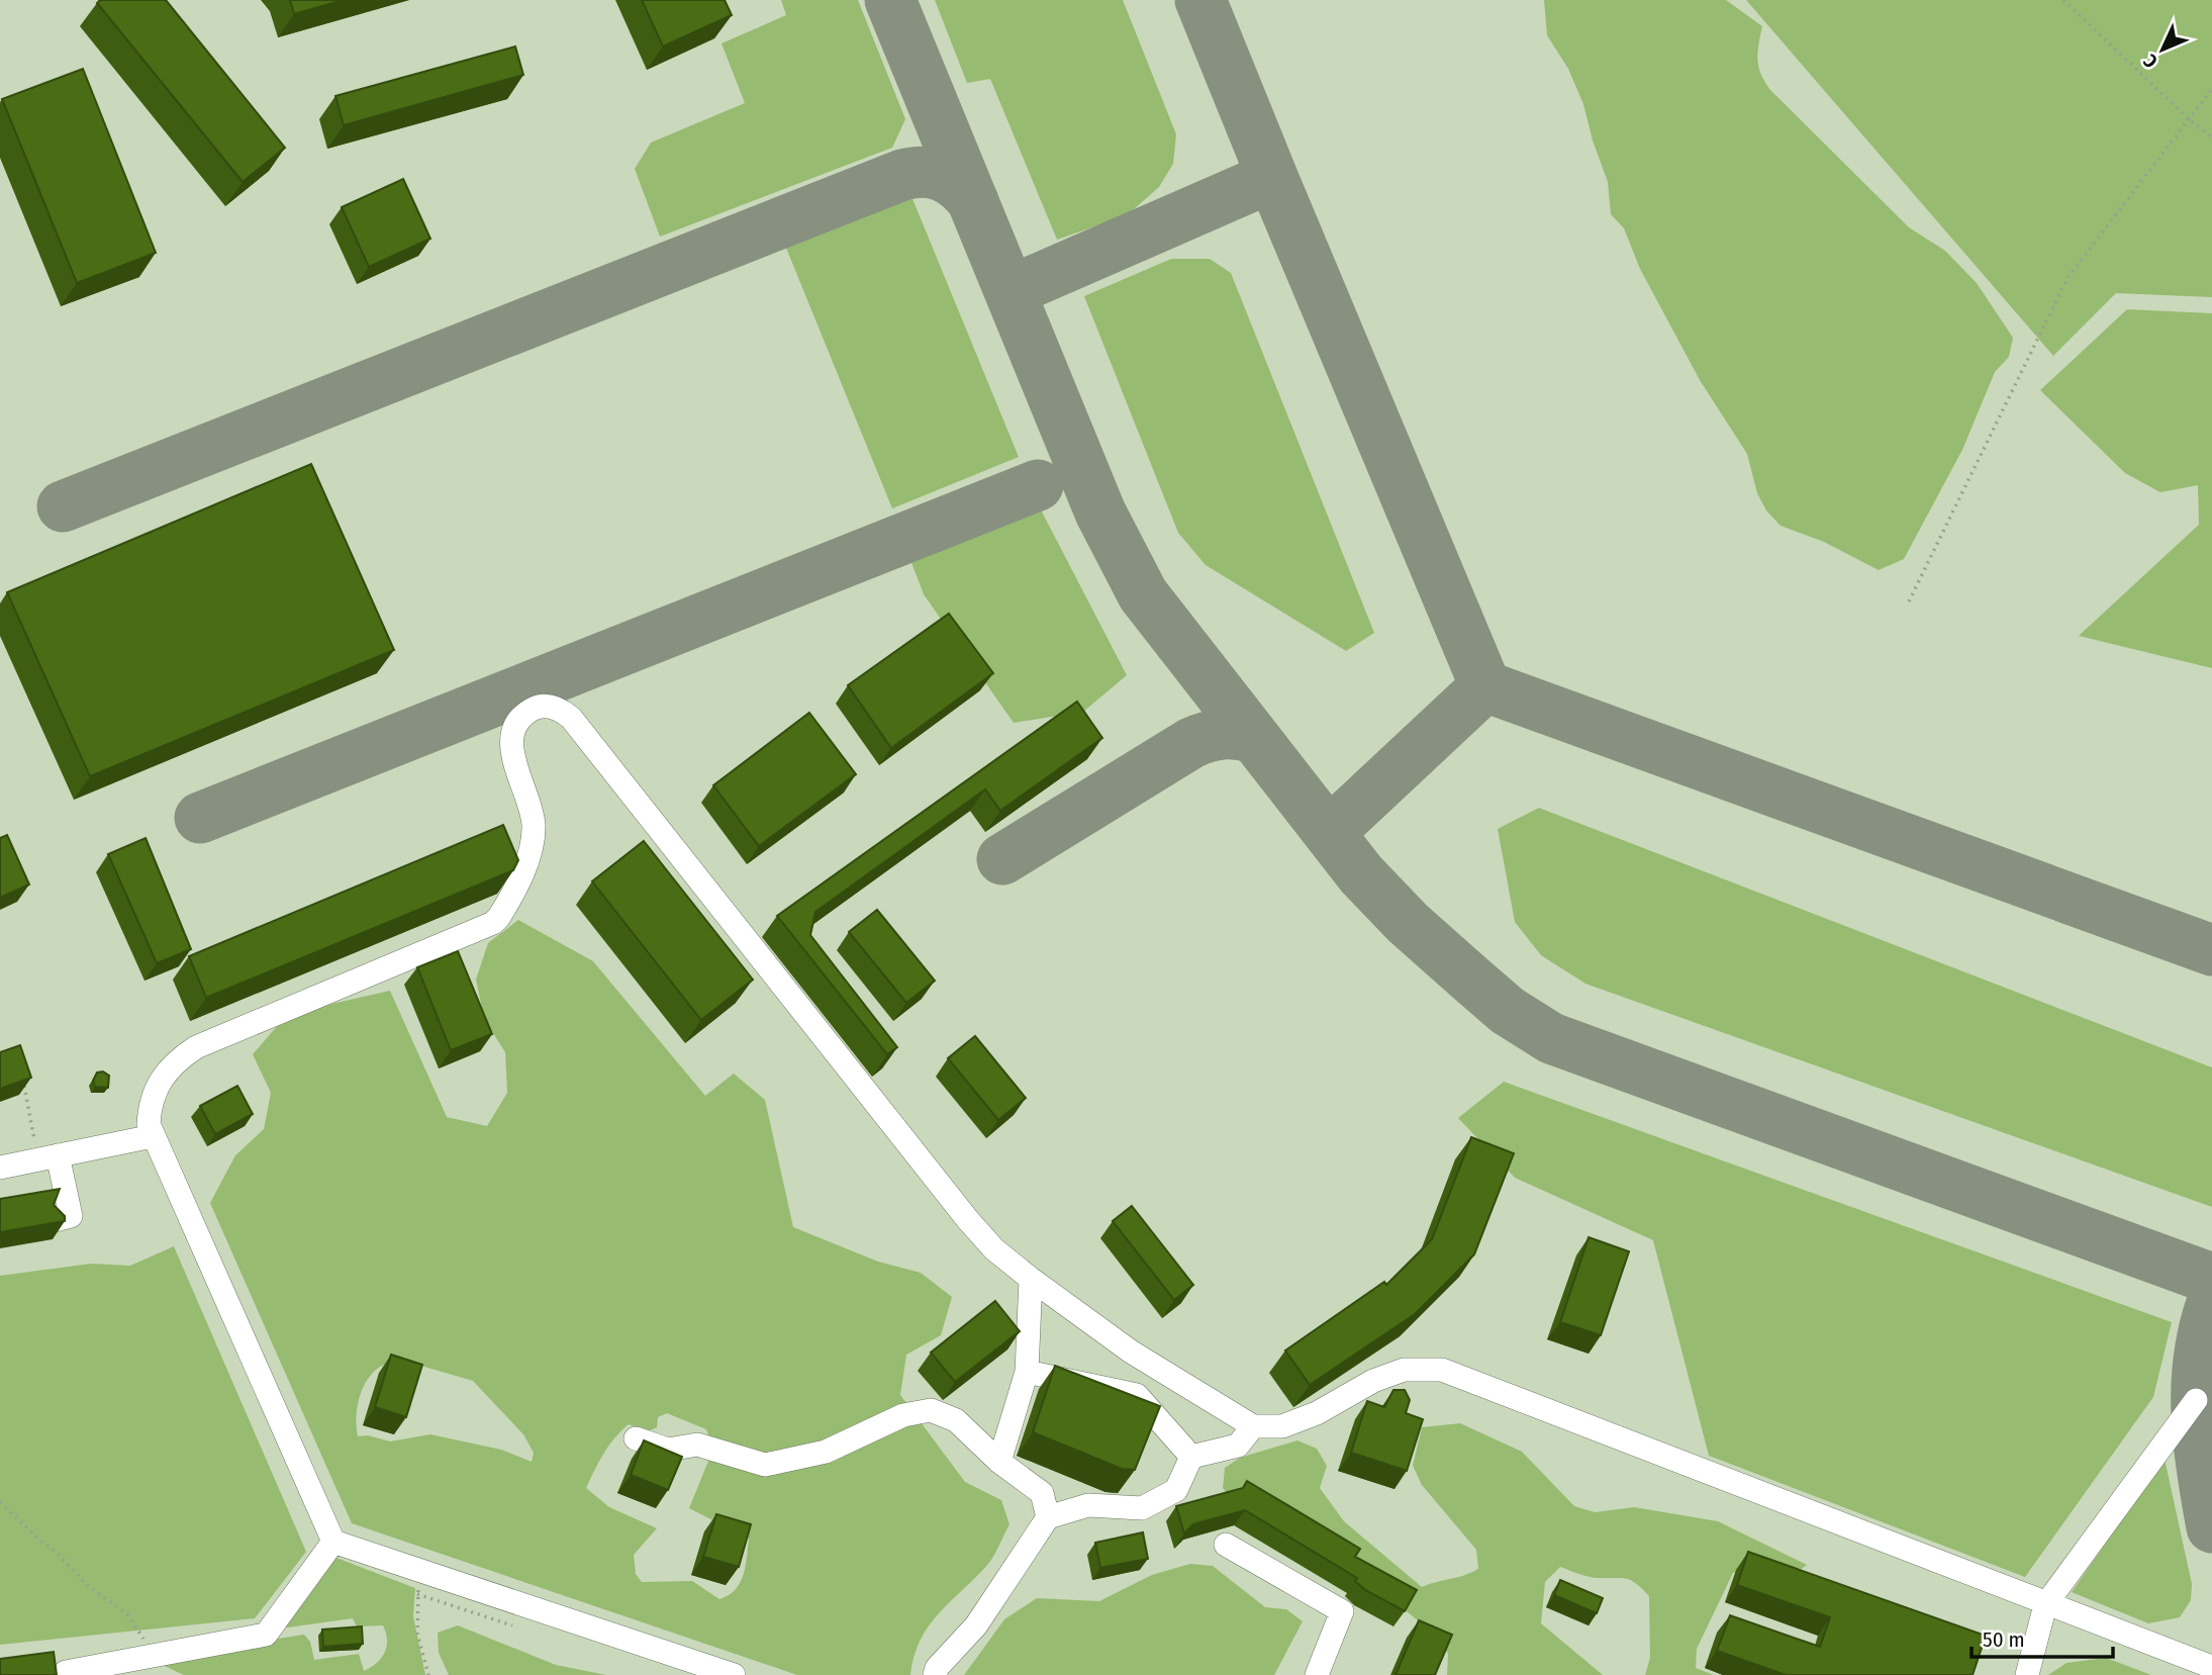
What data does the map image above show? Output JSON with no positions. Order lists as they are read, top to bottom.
{
  "scale_bar": "50 m",
  "north": "bottom left"
}
